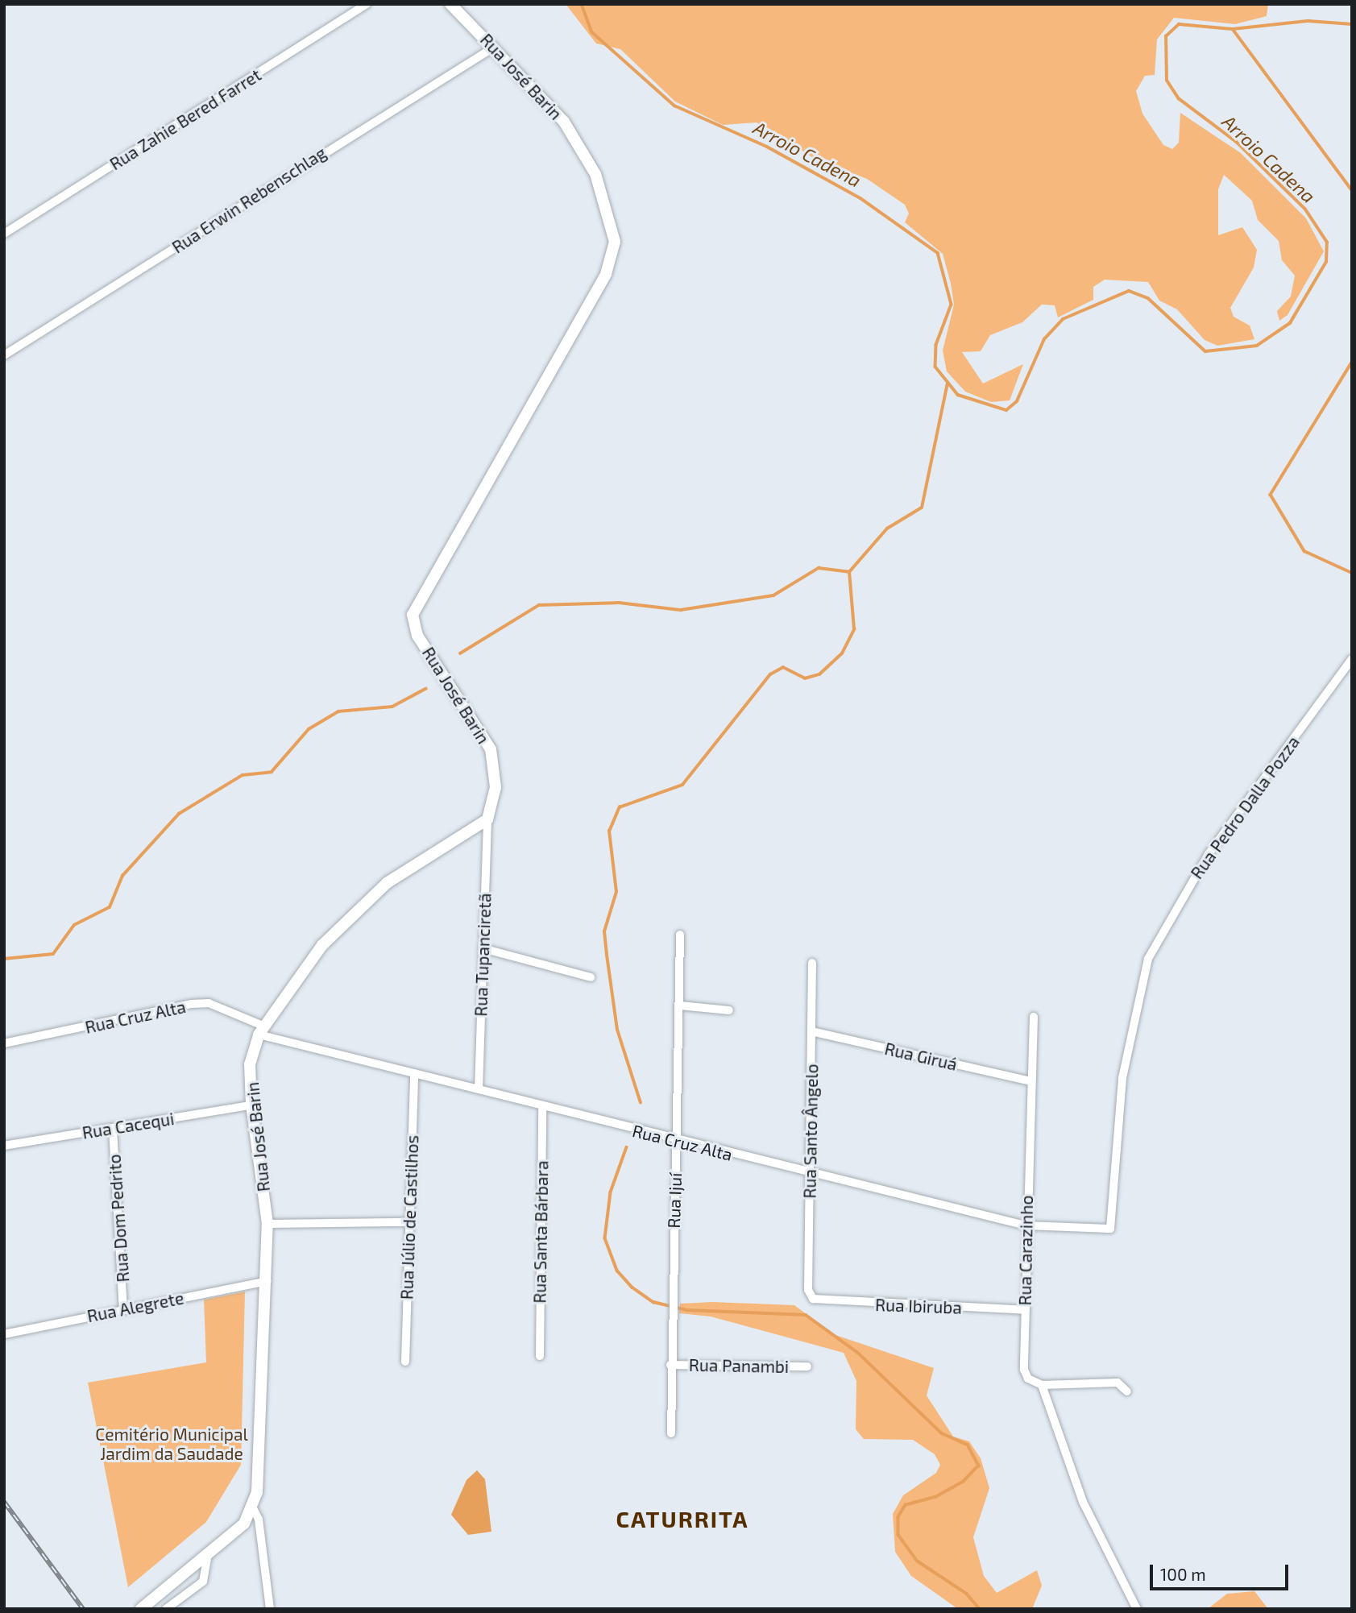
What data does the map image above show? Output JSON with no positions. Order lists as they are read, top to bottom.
{
  "streets": {
    "main road": ["Rua José Barin"],
    "street": [
      "Rua Zahie Bered Farret",
      "Rua Erwin Rebenschlag",
      "Rua Pedro Dalla Pozza",
      "Rua Tupanciretã",
      "Rua Cruz Alta",
      "Rua Giruá",
      "Rua Cacequi",
      "Rua Santo Ângelo",
      "Rua Ijuí",
      "Rua Júlio de Castilhos",
      "Rua Dom Pedrito",
      "Rua Santa Bárbara",
      "Rua Carazinho",
      "Rua Ibiruba",
      "Rua Alegrete",
      "Rua Panambi"
    ]
  },
  "crossings": [
    ["Rua José Barin", "Rua Erwin Rebenschlag"],
    ["Rua José Barin", "Rua Tupanciretã"],
    ["Rua José Barin", "Rua Cruz Alta"],
    ["Rua José Barin", "Rua Cacequi"],
    ["Rua José Barin", "Rua Alegrete"],
    ["Rua Pedro Dalla Pozza", "Rua Cruz Alta"],
    ["Rua Tupanciretã", "Rua Cruz Alta"],
    ["Rua Cruz Alta", "Rua Santo Ângelo"],
    ["Rua Cruz Alta", "Rua Ijuí"],
    ["Rua Cruz Alta", "Rua Júlio de Castilhos"],
    ["Rua Cruz Alta", "Rua Santa Bárbara"],
    ["Rua Cruz Alta", "Rua Carazinho"],
    ["Rua Giruá", "Rua Santo Ângelo"],
    ["Rua Giruá", "Rua Carazinho"],
    ["Rua Cacequi", "Rua Dom Pedrito"],
    ["Rua Santo Ângelo", "Rua Ibiruba"],
    ["Rua Ijuí", "Rua Panambi"],
    ["Rua Dom Pedrito", "Rua Alegrete"],
    ["Rua Carazinho", "Rua Ibiruba"]
  ],
  "districts": ["CATURRITA"],
  "water": ["Arroio Cadena"],
  "parks": ["Cemitério Municipal Jardim da Saudade"],
  "scale_bar": "100 m"
}
